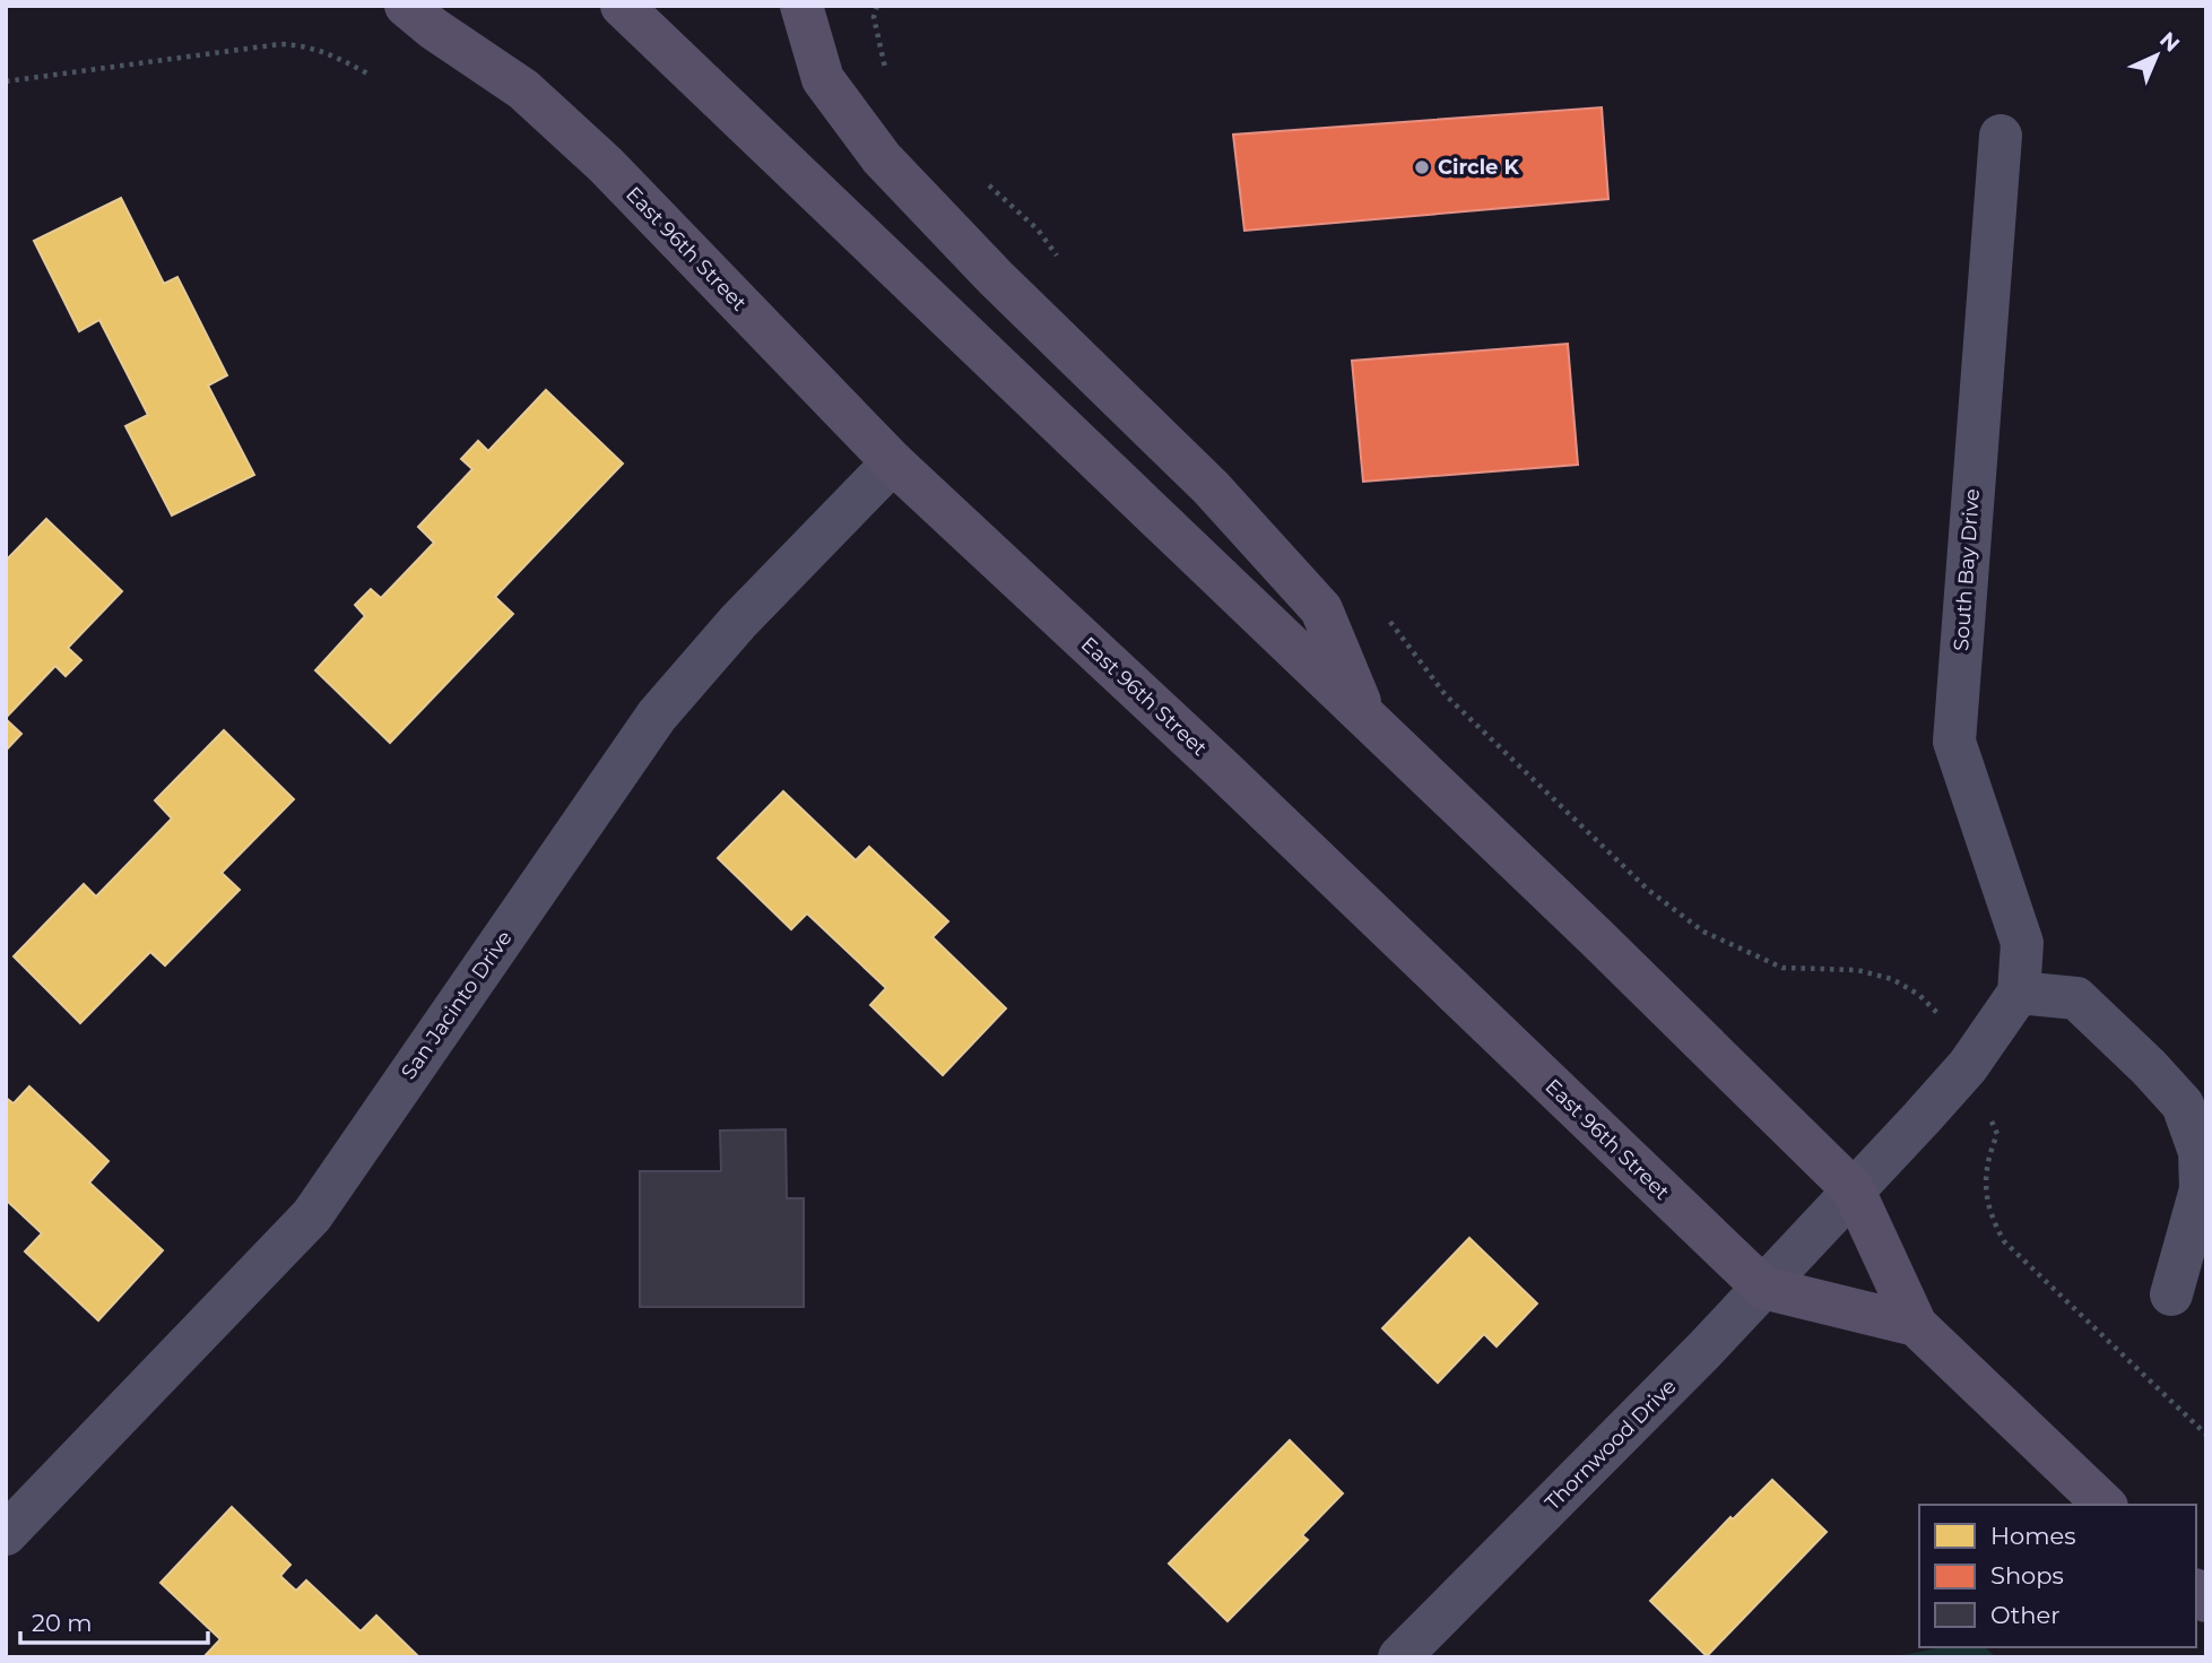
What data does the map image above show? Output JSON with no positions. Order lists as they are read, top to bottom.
{
  "streets": {
    "main road": ["East 96th Street"],
    "street": ["South Bay Drive", "San Jacinto Drive", "Thornwood Drive"]
  },
  "crossings": [
    ["East 96th Street", "San Jacinto Drive"],
    ["East 96th Street", "Thornwood Drive"]
  ],
  "places": ["Circle K"],
  "legend": ["Homes", "Shops", "Other"],
  "scale_bar": "20 m",
  "north": "top right"
}
